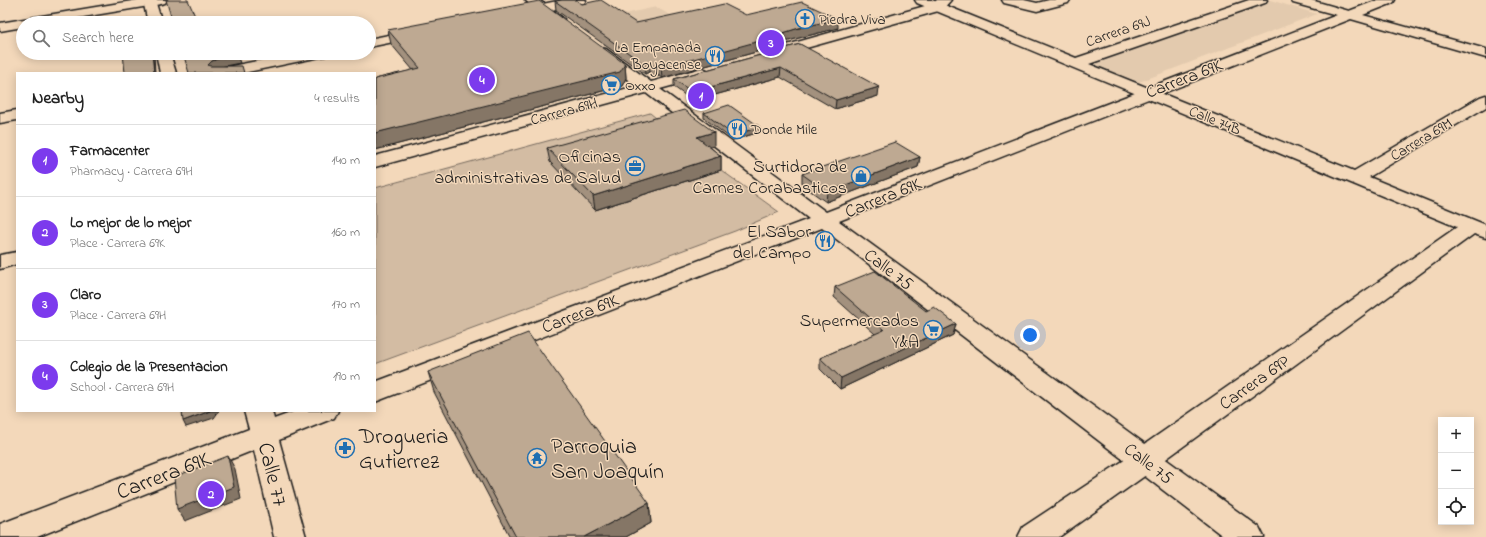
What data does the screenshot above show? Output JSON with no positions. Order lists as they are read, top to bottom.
{
  "streets": {
    "street": [
      "Carrera 69J",
      "Carrera 69K",
      "Carrera 69H",
      "Calle 74B",
      "Carrera 69M",
      "Calle 75",
      "Carrera 69P",
      "Calle 77"
    ]
  },
  "crossings": [
    ["Carrera 69J", "Calle 74B"],
    ["Carrera 69K", "Calle 74B"],
    ["Carrera 69K", "Calle 75"],
    ["Carrera 69K", "Calle 77"],
    ["Carrera 69H", "Calle 75"],
    ["Calle 74B", "Carrera 69M"],
    ["Calle 74B", "Carrera 69P"],
    ["Calle 75", "Carrera 69P"]
  ],
  "places": {
    "church": ["Piedra Viva"],
    "restaurant": ["La Empanada Boyacense", "Donde Mile", "El Sabor del Campo"],
    "supermarket": ["Oxxo", "Supermercados Y&A"],
    "office": ["Oficinas administrativas de Salud"],
    "shop": ["Surtidora de Carnes Corabasticos"],
    "pharmacy": ["Drogueria Gutierrez"],
    "temple": ["Parroquia San Joaquín"]
  },
  "page": {
    "search": "Search here",
    "pins": [
      "3",
      "4",
      "1",
      "2"
    ],
    "heading": ["Nearby", "4 results"],
    "list": [
      {
        "mark": "1",
        "name": "Farmacenter",
        "note": "Pharmacy · Carrera 69H",
        "value": "140 m"
      },
      {
        "mark": "2",
        "name": "Lo mejor de lo mejor",
        "note": "Place · Carrera 69K",
        "value": "160 m"
      },
      {
        "mark": "3",
        "name": "Claro",
        "note": "Place · Carrera 69H",
        "value": "170 m"
      },
      {
        "mark": "4",
        "name": "Colegio de la Presentacion",
        "note": "School · Carrera 69H",
        "value": "190 m"
      }
    ],
    "map_buttons": ["+", "−"]
  }
}
